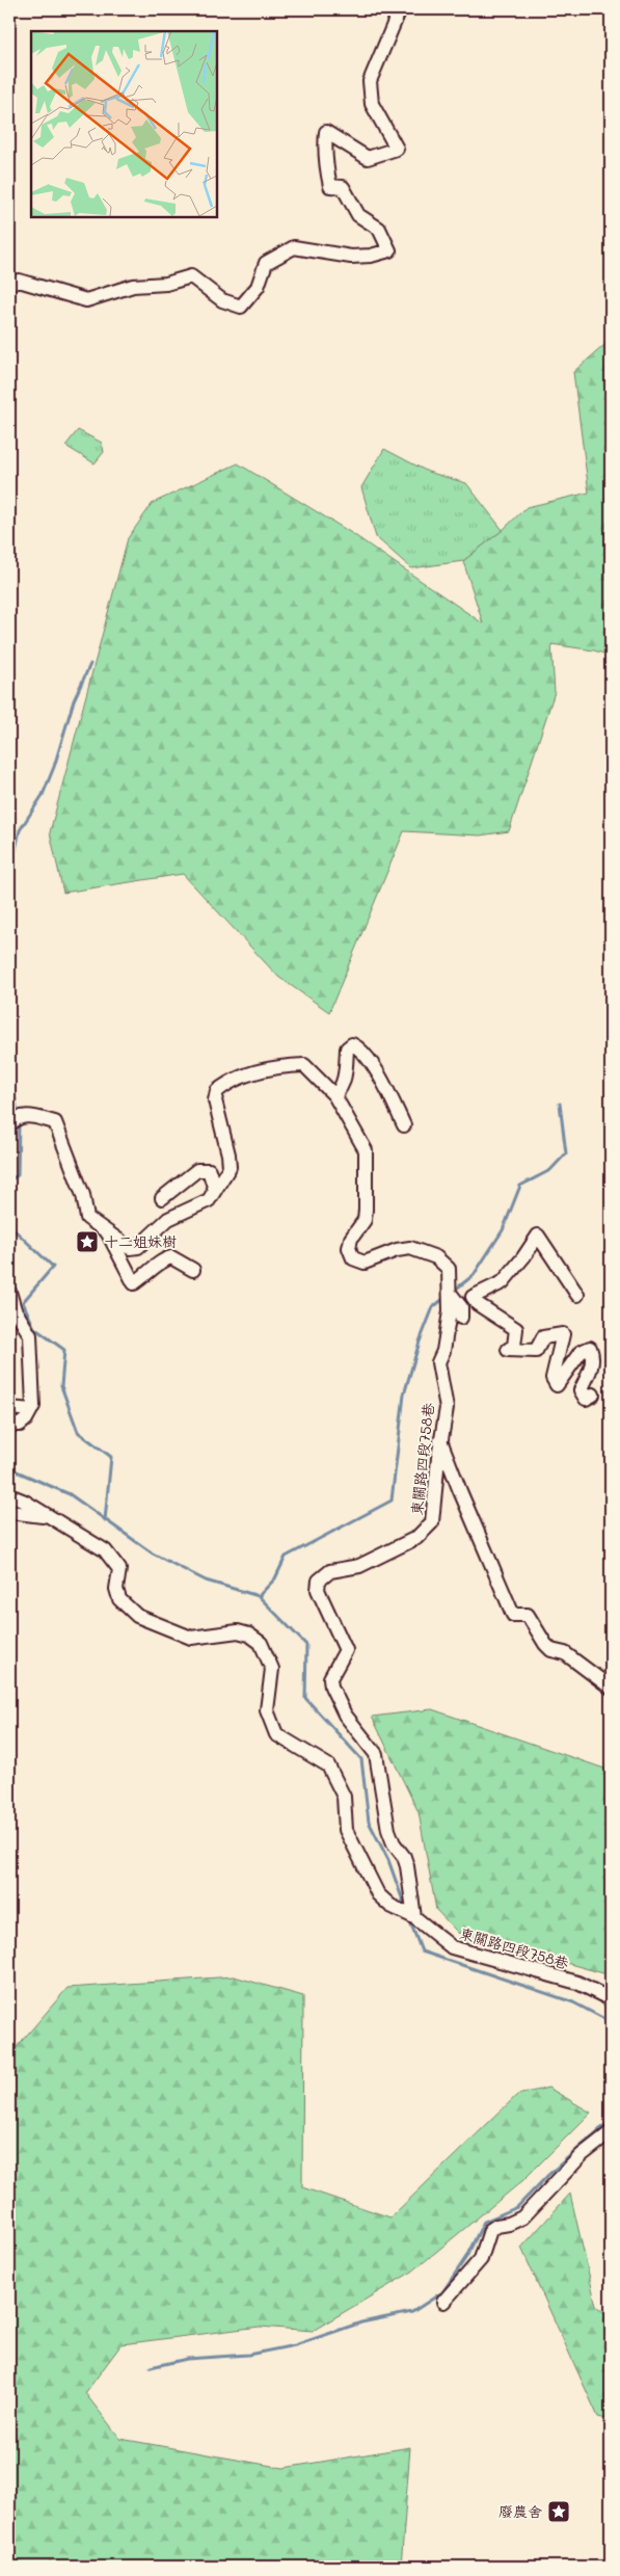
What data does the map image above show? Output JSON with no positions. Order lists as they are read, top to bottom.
{
  "streets": {
    "street": ["東關路四段758巷"]
  },
  "places": {
    "place": ["十二姐妹樹", "廢農舍"]
  }
}
